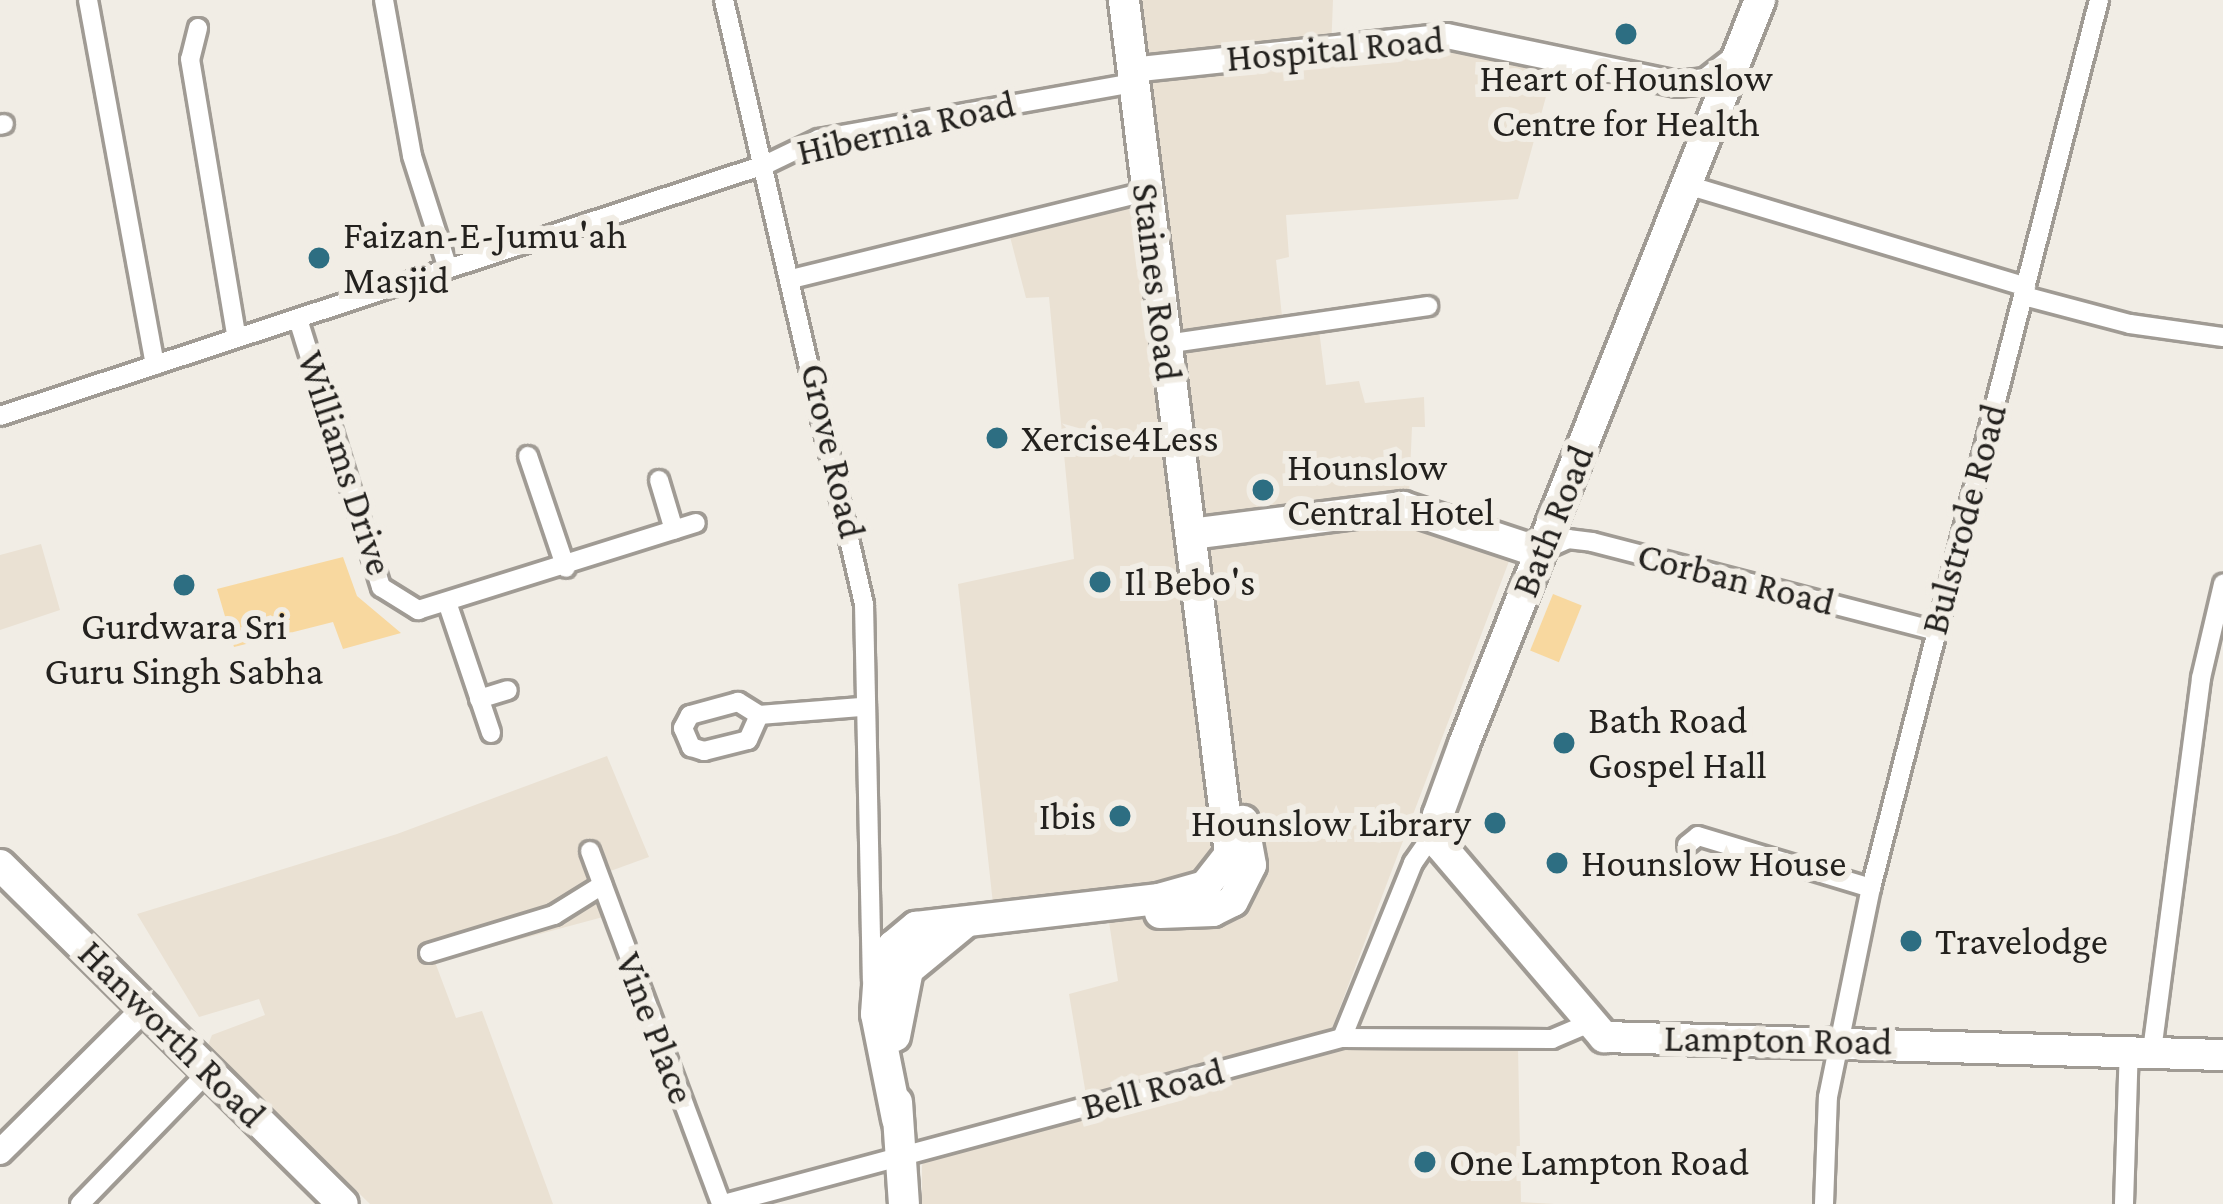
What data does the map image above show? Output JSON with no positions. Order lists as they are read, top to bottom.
{
  "streets": {
    "main road": [
      "Staines Road",
      "Bath Road",
      "Hanworth Road",
      "Lampton Road"
    ],
    "street": [
      "Hospital Road",
      "Hibernia Road",
      "Grove Road",
      "Williams Drive",
      "Bulstrode Road",
      "Corban Road",
      "Vine Place",
      "Bell Road"
    ]
  },
  "crossings": [
    ["Hospital Road", "Hibernia Road"],
    ["Hospital Road", "Staines Road"],
    ["Hibernia Road", "Staines Road"],
    ["Hibernia Road", "Grove Road"],
    ["Hibernia Road", "Williams Drive"],
    ["Bulstrode Road", "Corban Road"],
    ["Bulstrode Road", "Lampton Road"],
    ["Bath Road", "Corban Road"],
    ["Bath Road", "Bell Road"],
    ["Vine Place", "Bell Road"],
    ["Lampton Road", "Bell Road"]
  ],
  "places": [
    "Heart of Hounslow Centre for Health",
    "Faizan-E-Jumu'ah Masjid",
    "Xercise4Less",
    "Hounslow Central Hotel",
    "Il Bebo's",
    "Gurdwara Sri Guru Singh Sabha",
    "Bath Road Gospel Hall",
    "Ibis",
    "Hounslow Library",
    "Hounslow House",
    "Travelodge",
    "One Lampton Road"
  ]
}
